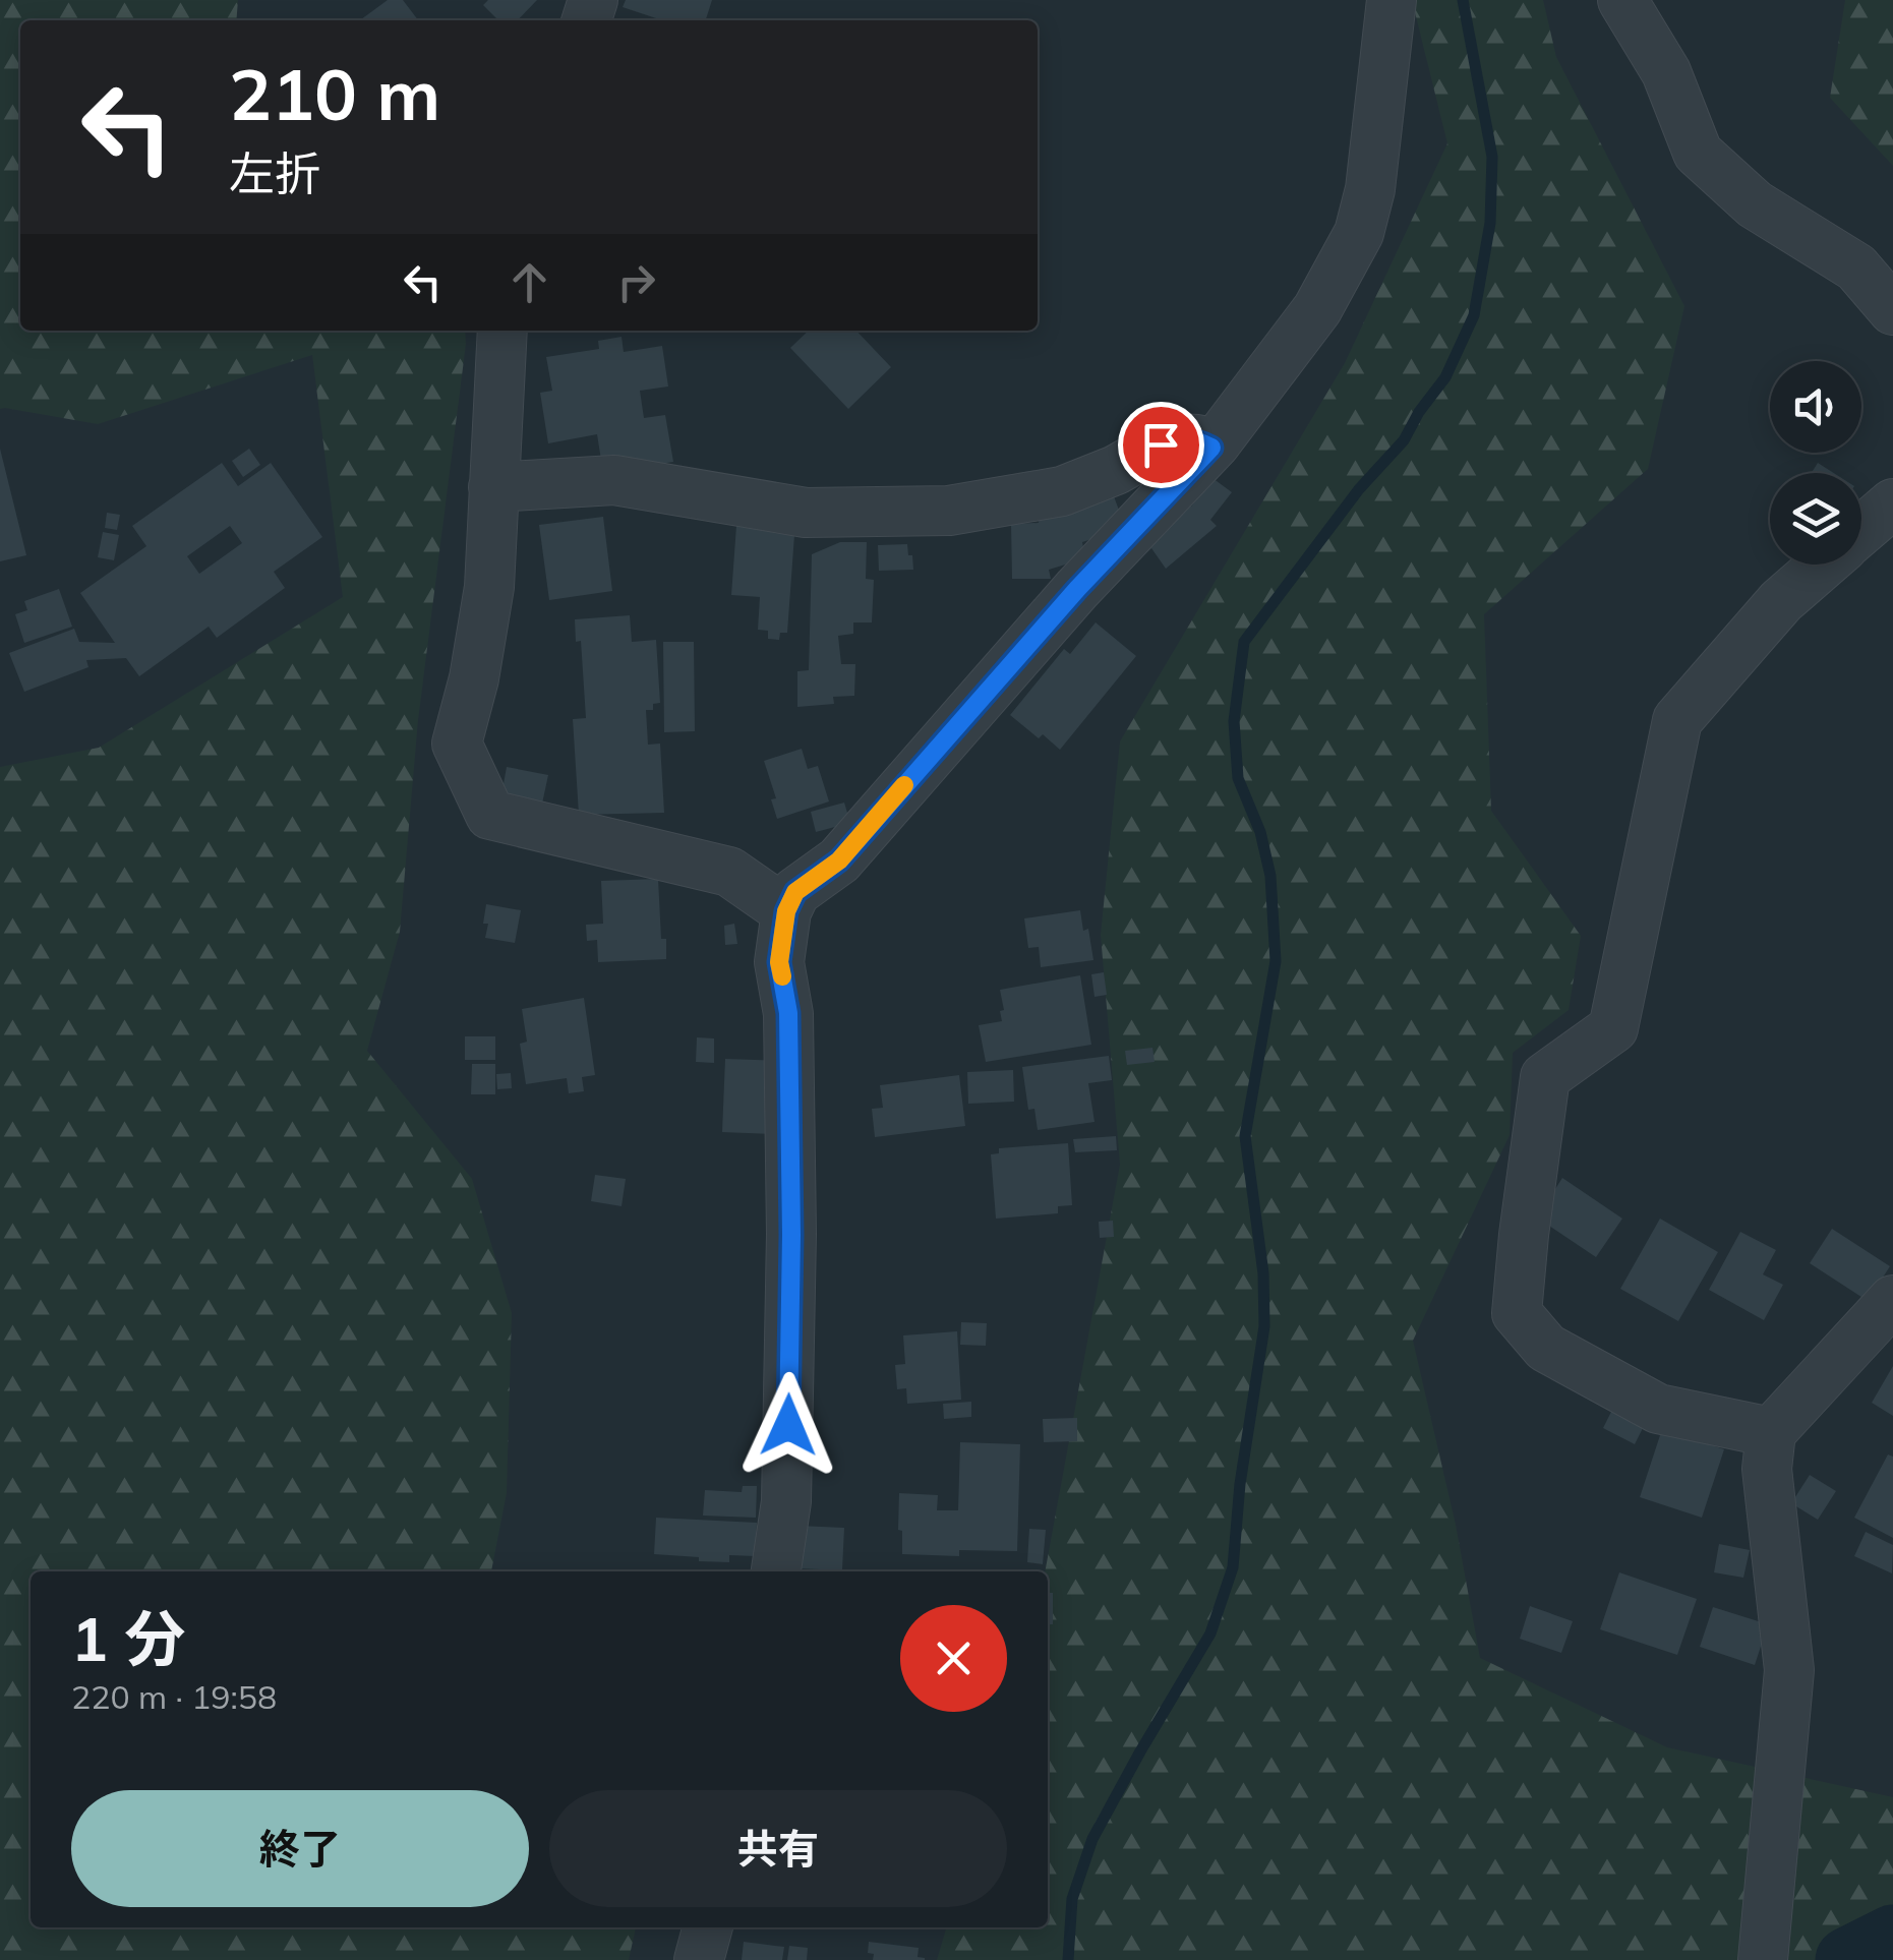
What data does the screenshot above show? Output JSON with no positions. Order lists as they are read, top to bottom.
{
  "page": {
    "turn": ["210 m", "左折"],
    "heading": ["1 分", "220 m · 19:58"],
    "buttons": ["終了", "共有"]
  }
}
